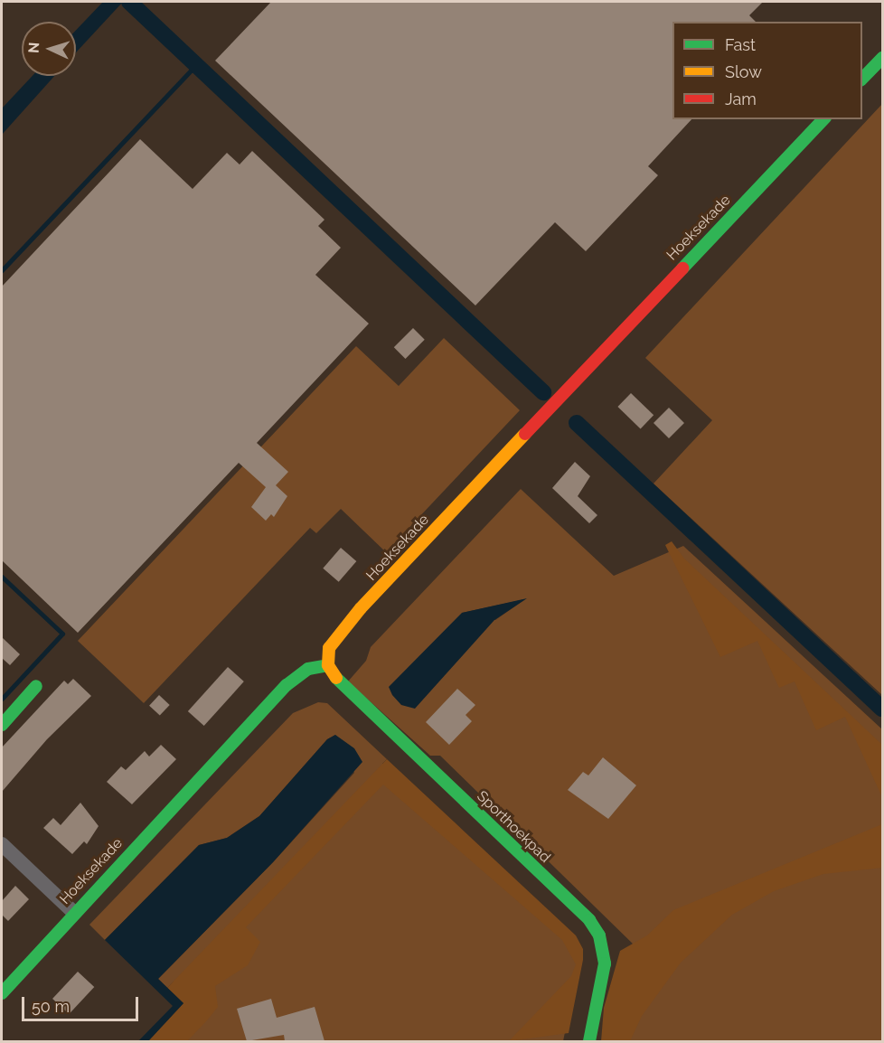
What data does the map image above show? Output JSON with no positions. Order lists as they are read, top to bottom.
{
  "streets": {
    "street": ["Hoeksekade", "Sporthoekpad"]
  },
  "crossings": [
    ["Hoeksekade", "Sporthoekpad"]
  ],
  "legend": ["Fast", "Slow", "Jam"],
  "scale_bar": "50 m",
  "north": "left"
}
